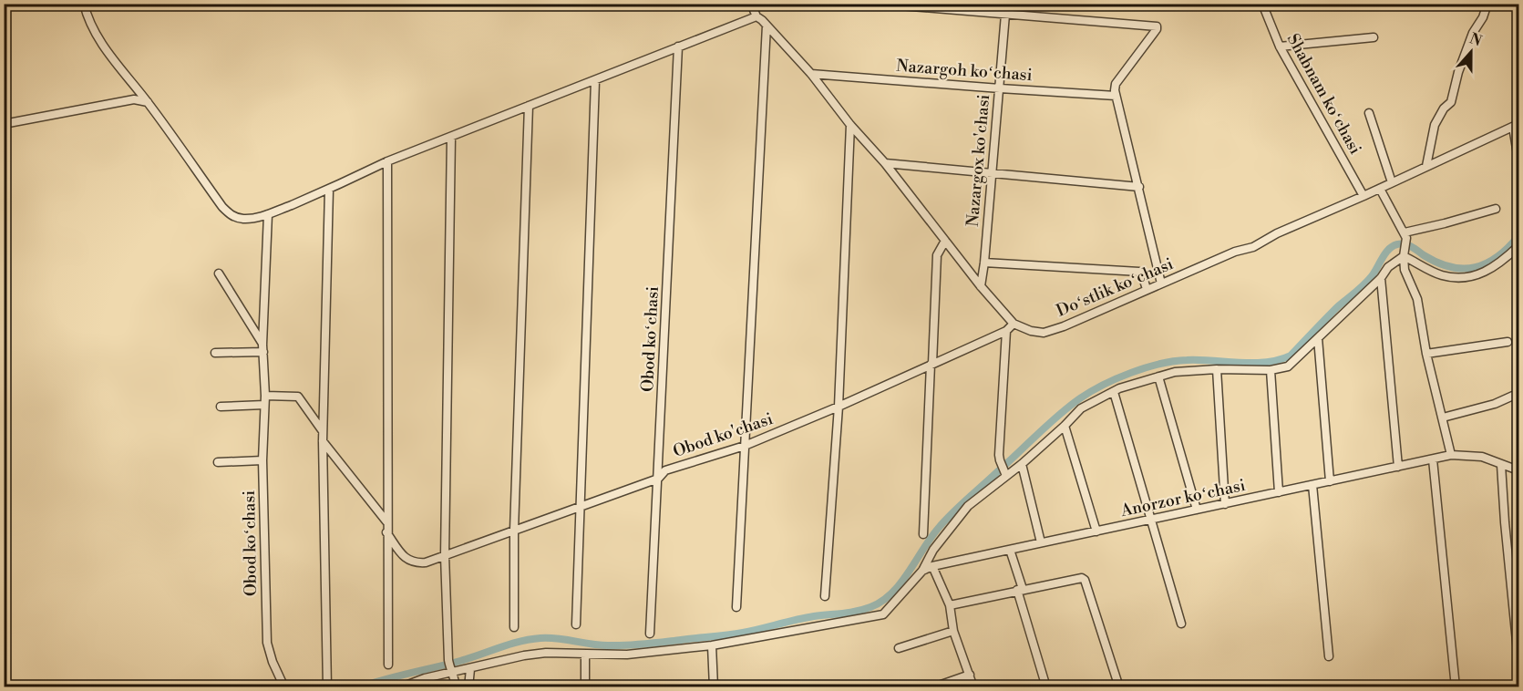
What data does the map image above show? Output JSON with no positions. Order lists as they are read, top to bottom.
{
  "streets": {
    "street": [
      "Nazargoh koʻchasi",
      "Shabnam koʻchasi",
      "Nazargox ko'chasi",
      "Doʻstlik koʻchasi",
      "Obod koʻchasi",
      "Obod ko'chasi",
      "Anorzor koʻchasi"
    ]
  },
  "crossings": [
    ["Nazargoh koʻchasi", "Nazargox ko'chasi"],
    ["Shabnam koʻchasi", "Doʻstlik koʻchasi"],
    ["Doʻstlik koʻchasi", "Obod ko'chasi"],
    ["Obod koʻchasi", "Obod ko'chasi"]
  ],
  "north": "top"
}
